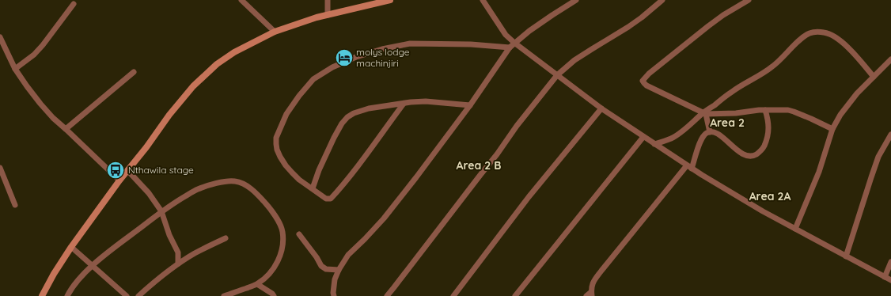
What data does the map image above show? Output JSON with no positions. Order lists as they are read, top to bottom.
{
  "districts": ["Area 2", "Area 2 B", "Area 2A"],
  "places": {
    "hotel": ["molys lodge machinjiri"],
    "bus stop": ["Nthawila stage"]
  }
}
